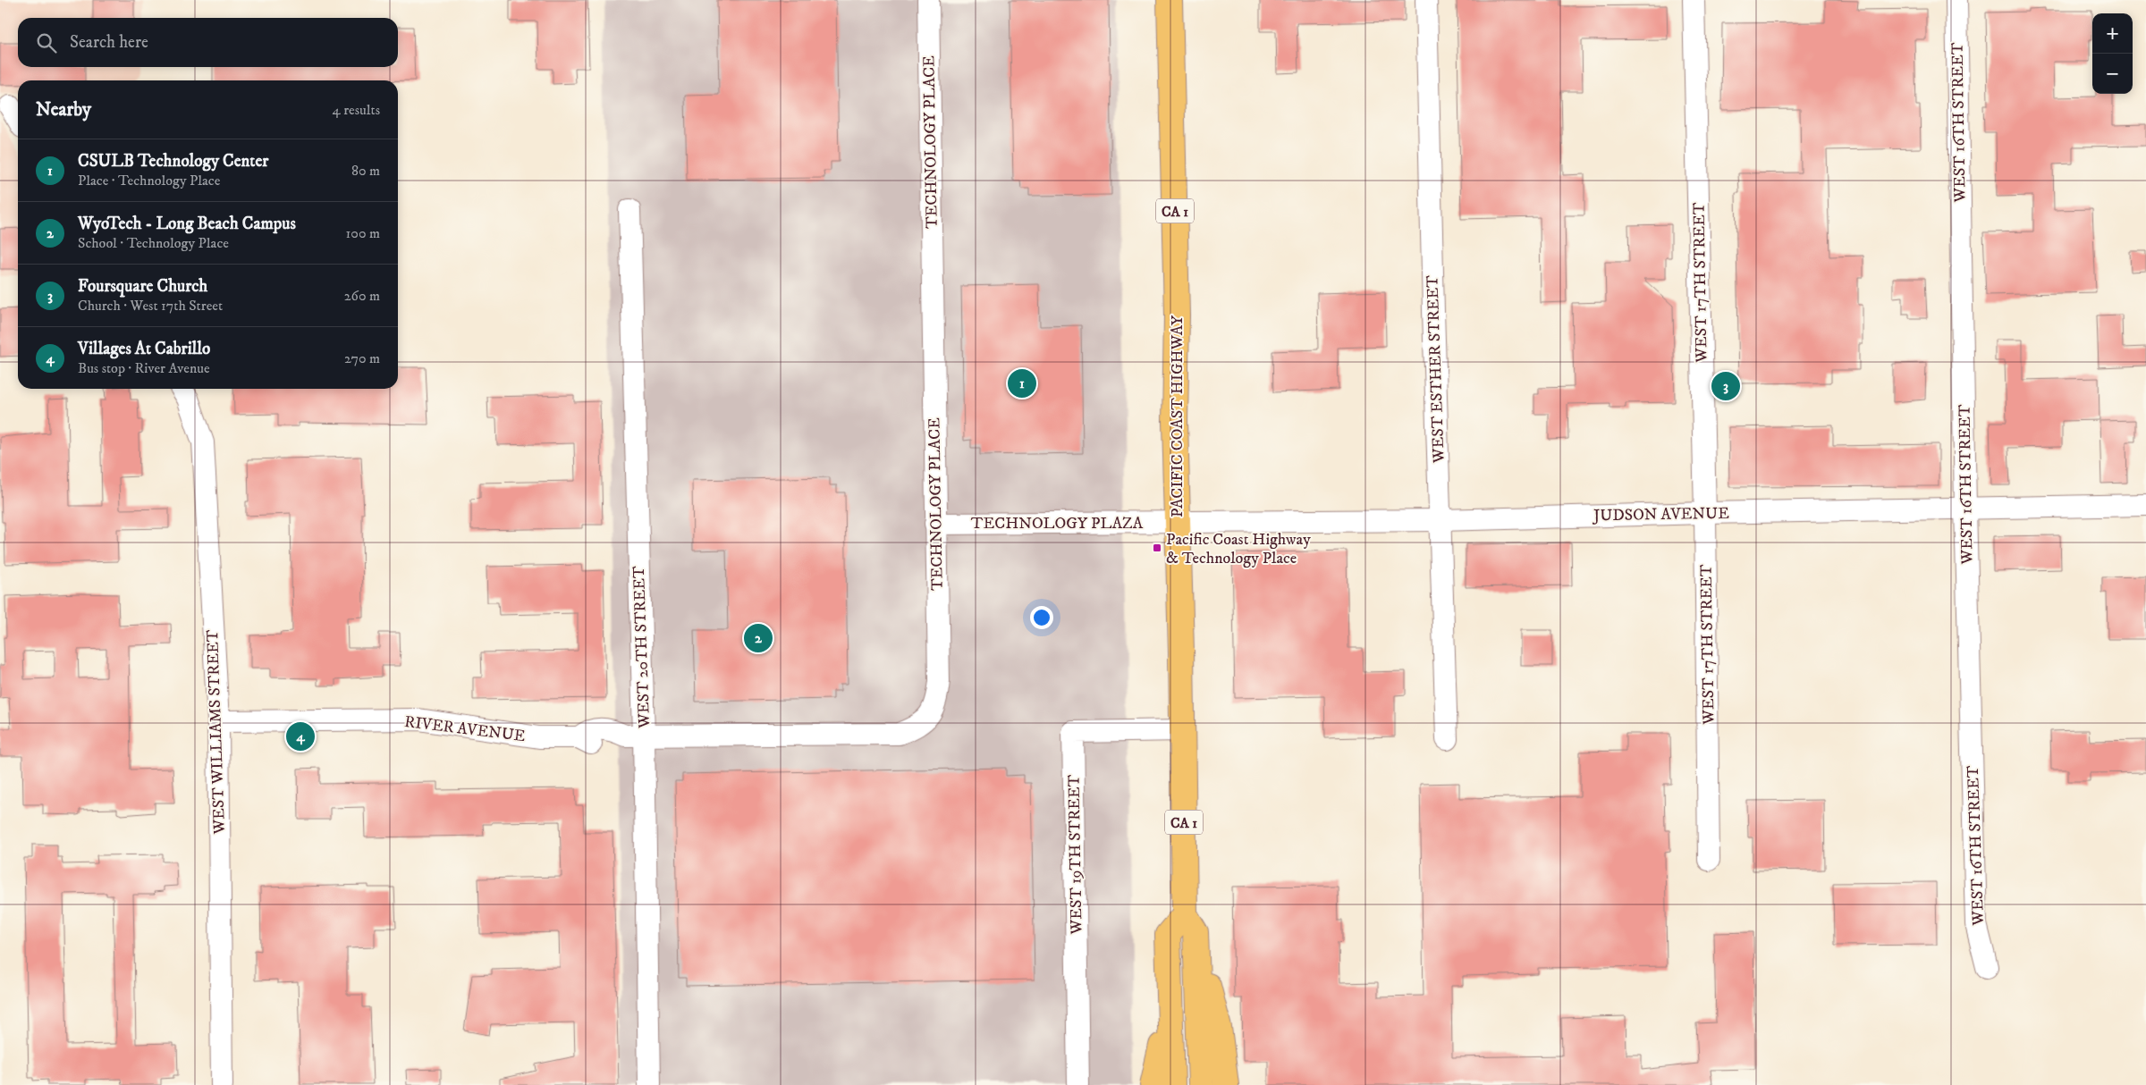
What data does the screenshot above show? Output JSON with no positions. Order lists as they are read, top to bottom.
{
  "streets": {
    "highway": ["CA 1", "PACIFIC COAST HIGHWAY"],
    "street": [
      "WEST 16TH STREET",
      "TECHNOLOGY PLACE",
      "WEST 17TH STREET",
      "WEST ESTHER STREET",
      "JUDSON AVENUE",
      "TECHNOLOGY PLAZA",
      "WEST 20TH STREET",
      "RIVER AVENUE",
      "WEST WILLIAMS STREET",
      "WEST 19TH STREET"
    ]
  },
  "crossings": [
    ["WEST 16TH STREET", "JUDSON AVENUE"],
    ["TECHNOLOGY PLACE", "TECHNOLOGY PLAZA"],
    ["TECHNOLOGY PLACE", "WEST 20TH STREET"],
    ["TECHNOLOGY PLACE", "RIVER AVENUE"],
    ["WEST 17TH STREET", "JUDSON AVENUE"],
    ["WEST ESTHER STREET", "JUDSON AVENUE"],
    ["PACIFIC COAST HIGHWAY", "JUDSON AVENUE"],
    ["PACIFIC COAST HIGHWAY", "TECHNOLOGY PLAZA"],
    ["PACIFIC COAST HIGHWAY", "WEST 19TH STREET"],
    ["JUDSON AVENUE", "TECHNOLOGY PLAZA"],
    ["WEST 20TH STREET", "RIVER AVENUE"],
    ["RIVER AVENUE", "WEST WILLIAMS STREET"]
  ],
  "places": {
    "transit": ["Pacific Coast Highway & Technology Place"]
  },
  "page": {
    "map_buttons": ["+", "−"],
    "search": "Search here",
    "heading": ["Nearby", "4 results"],
    "list": [
      {
        "mark": "1",
        "name": "CSULB Technology Center",
        "note": "Place · Technology Place",
        "value": "80 m"
      },
      {
        "mark": "2",
        "name": "WyoTech - Long Beach Campus",
        "note": "School · Technology Place",
        "value": "100 m"
      },
      {
        "mark": "3",
        "name": "Foursquare Church",
        "note": "Church · West 17th Street",
        "value": "260 m"
      },
      {
        "mark": "4",
        "name": "Villages At Cabrillo",
        "note": "Bus stop · River Avenue",
        "value": "270 m"
      }
    ],
    "pins": [
      "1",
      "3",
      "2",
      "4"
    ]
  }
}
